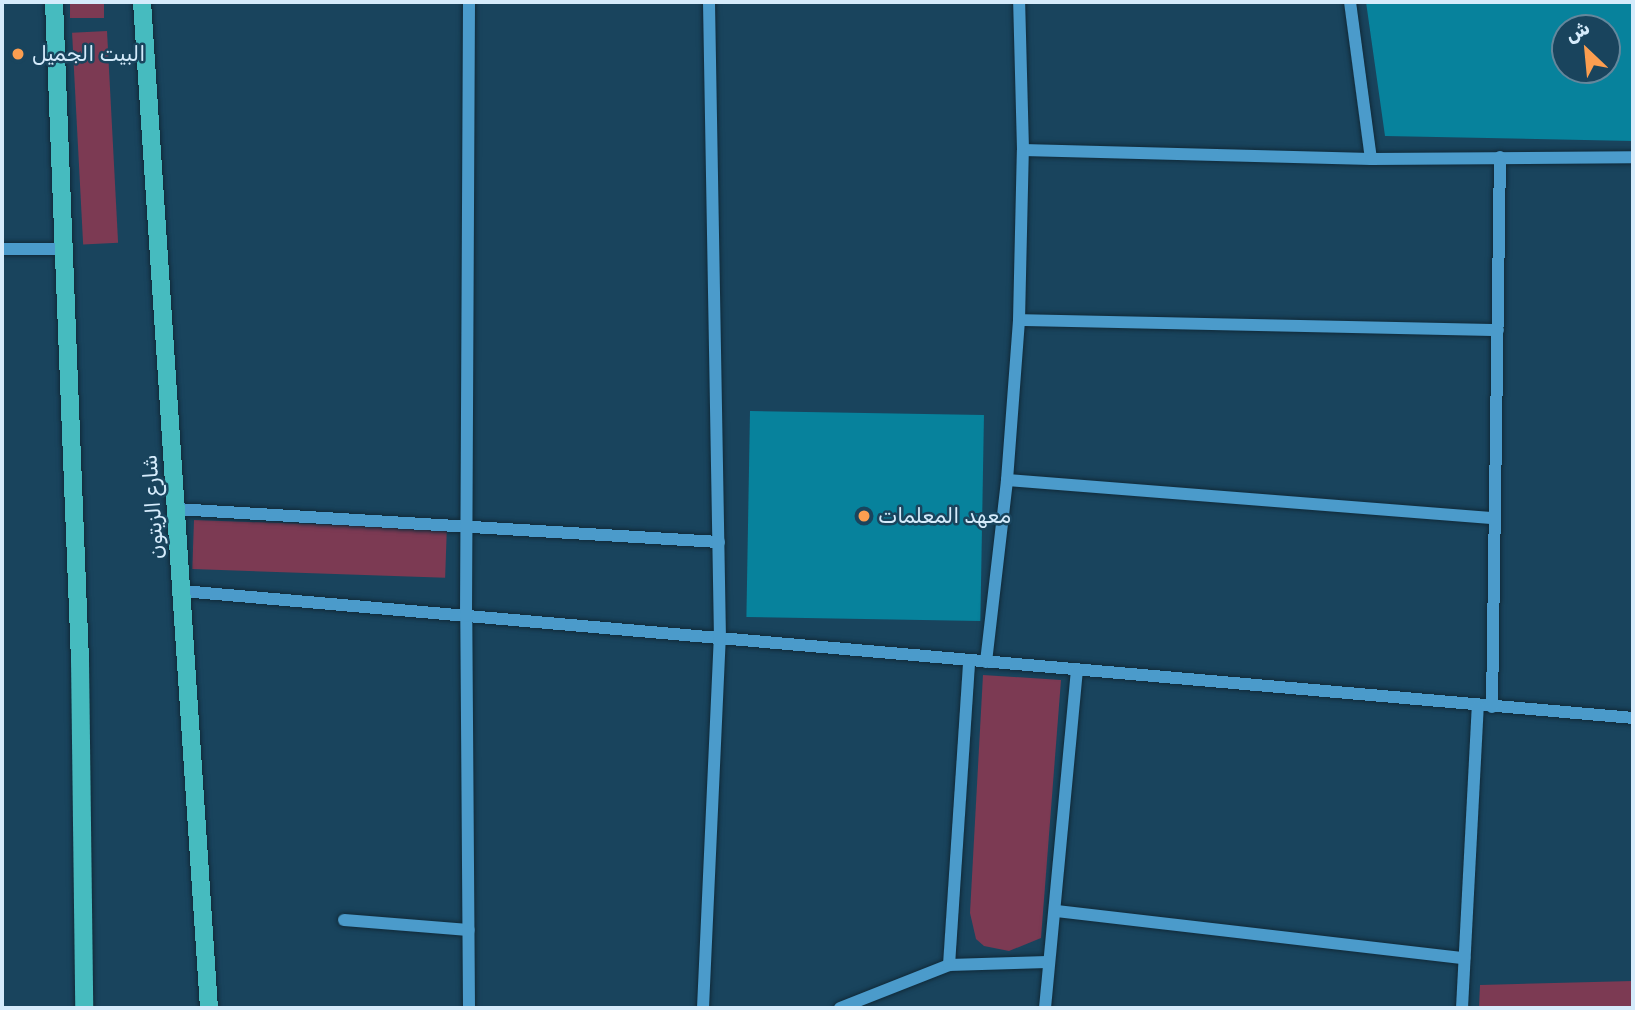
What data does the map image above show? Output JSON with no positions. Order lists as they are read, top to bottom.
{
  "streets": {
    "main road": ["شارع الزيتون"]
  },
  "places": ["البيت الجميل", "معهد المعلمات"],
  "north": "top left"
}
